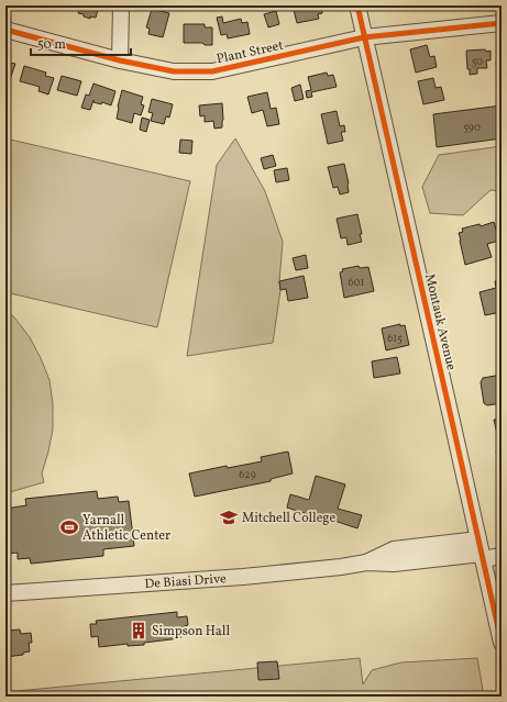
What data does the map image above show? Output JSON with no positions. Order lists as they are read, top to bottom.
{
  "streets": {
    "street": ["Plant Street", "Montauk Avenue", "De Biasi Drive"]
  },
  "crossings": [
    ["Plant Street", "Montauk Avenue"],
    ["Montauk Avenue", "De Biasi Drive"]
  ],
  "places": {
    "school or university": ["Mitchell College"],
    "sports": ["Yarnall Athletic Center"],
    "building": ["Simpson Hall"]
  },
  "house_numbers": [
    "50",
    "590",
    "601",
    "615",
    "629"
  ],
  "scale_bar": "50 m"
}
